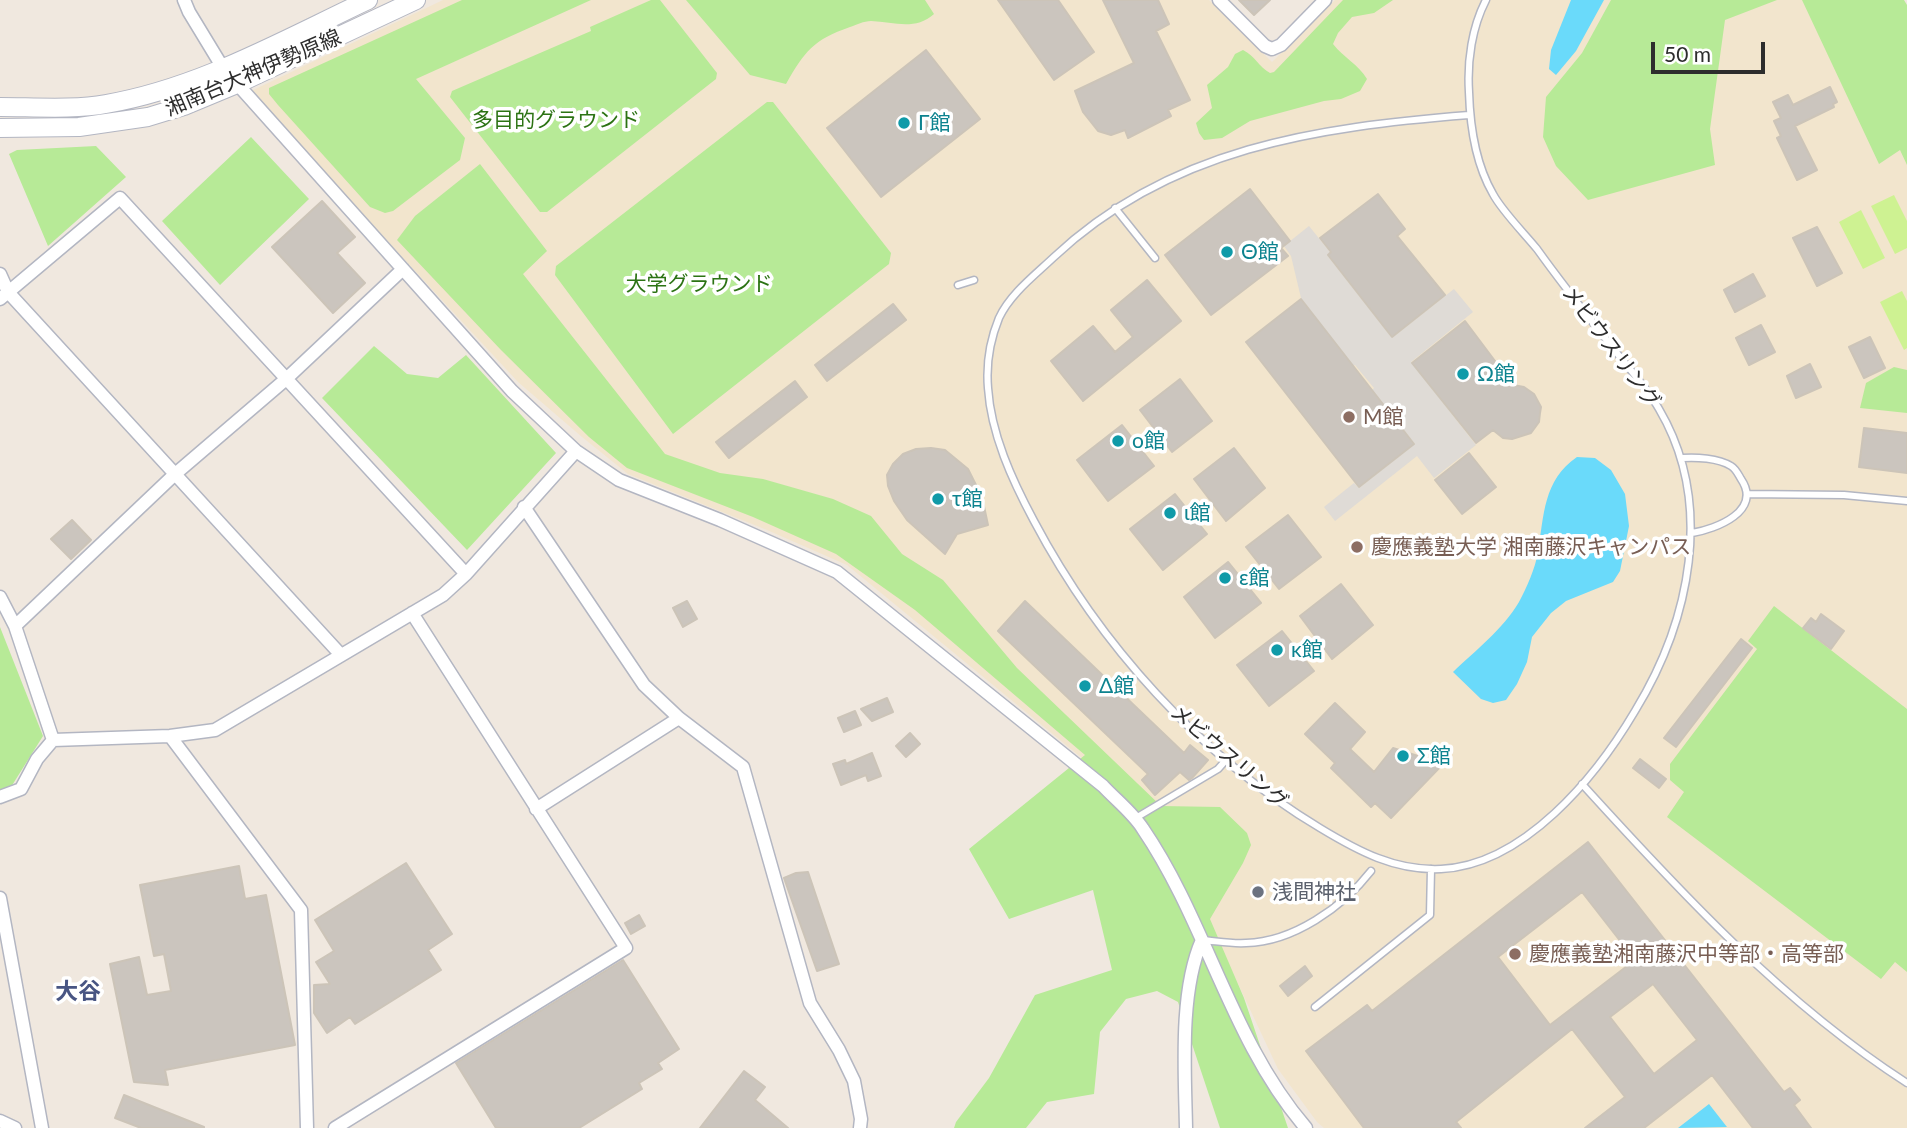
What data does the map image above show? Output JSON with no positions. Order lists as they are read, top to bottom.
{
  "streets": {
    "street": ["湘南台大神伊勢原線"],
    "lane": ["メビウスリング"]
  },
  "districts": ["大谷"],
  "parks": ["多目的グラウンド", "大学グラウンド"],
  "places": [
    "Γ館",
    "Θ館",
    "Ω館",
    "Μ館",
    "ο館",
    "τ館",
    "ι館",
    "慶應義塾大学 湘南藤沢キャンパス",
    "ε館",
    "κ館",
    "Δ館",
    "Σ館",
    "浅間神社",
    "慶應義塾湘南藤沢中等部・高等部"
  ],
  "scale_bar": "50 m"
}
